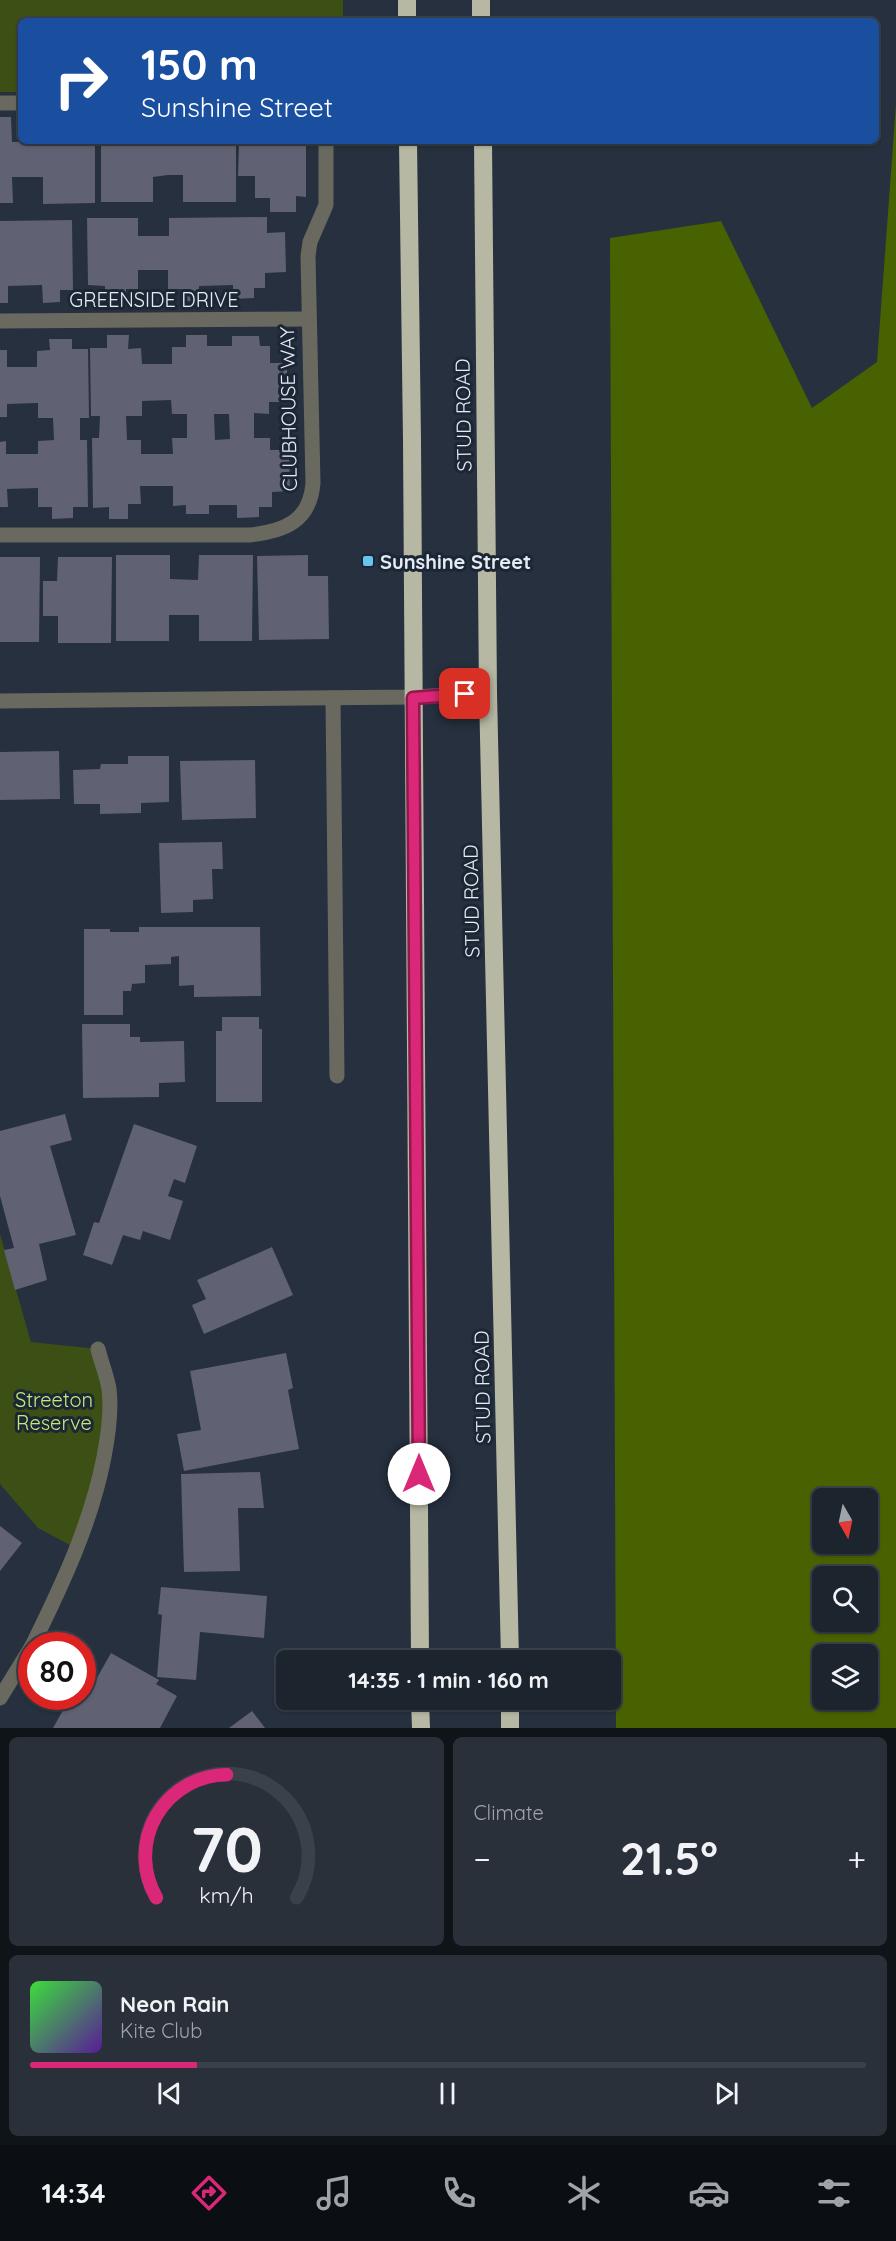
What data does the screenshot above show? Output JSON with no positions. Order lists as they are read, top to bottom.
{
  "streets": {
    "highway": ["STUD ROAD"],
    "street": ["GREENSIDE DRIVE", "CLUBHOUSE WAY"]
  },
  "crossings": [
    ["GREENSIDE DRIVE", "CLUBHOUSE WAY"]
  ],
  "parks": ["Streeton Reserve"],
  "places": {
    "transit": ["Sunshine Street"]
  },
  "north": "bottom",
  "page": {
    "turn": ["150 m", "Sunshine Street"],
    "limit": "80",
    "trip": "14:35 · 1 min · 160 m",
    "tile": "Climate",
    "heat": ["−", "21.5°", "+"],
    "song": ["Neon Rain", "Kite Club"],
    "tabs": "14:34",
    "gauge": ["70", "km/h"]
  }
}
